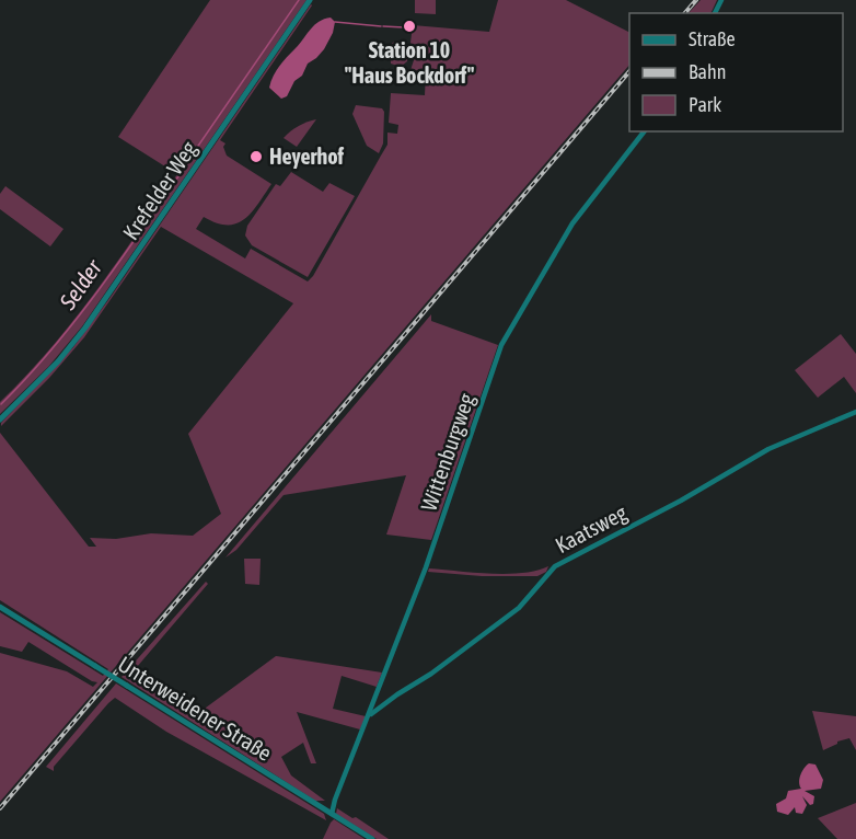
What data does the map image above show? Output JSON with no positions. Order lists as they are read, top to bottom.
{
  "streets": {
    "street": [
      "Krefelder Weg",
      "Wittenburgweg",
      "Kaatsweg",
      "Unterweidener Straße"
    ]
  },
  "crossings": [
    ["Wittenburgweg", "Kaatsweg"],
    ["Wittenburgweg", "Unterweidener Straße"]
  ],
  "water": ["Selder"],
  "places": ["Station 10 \"Haus Bockdorf\"", "Heyerhof"],
  "legend": ["Straße", "Bahn", "Park"]
}
